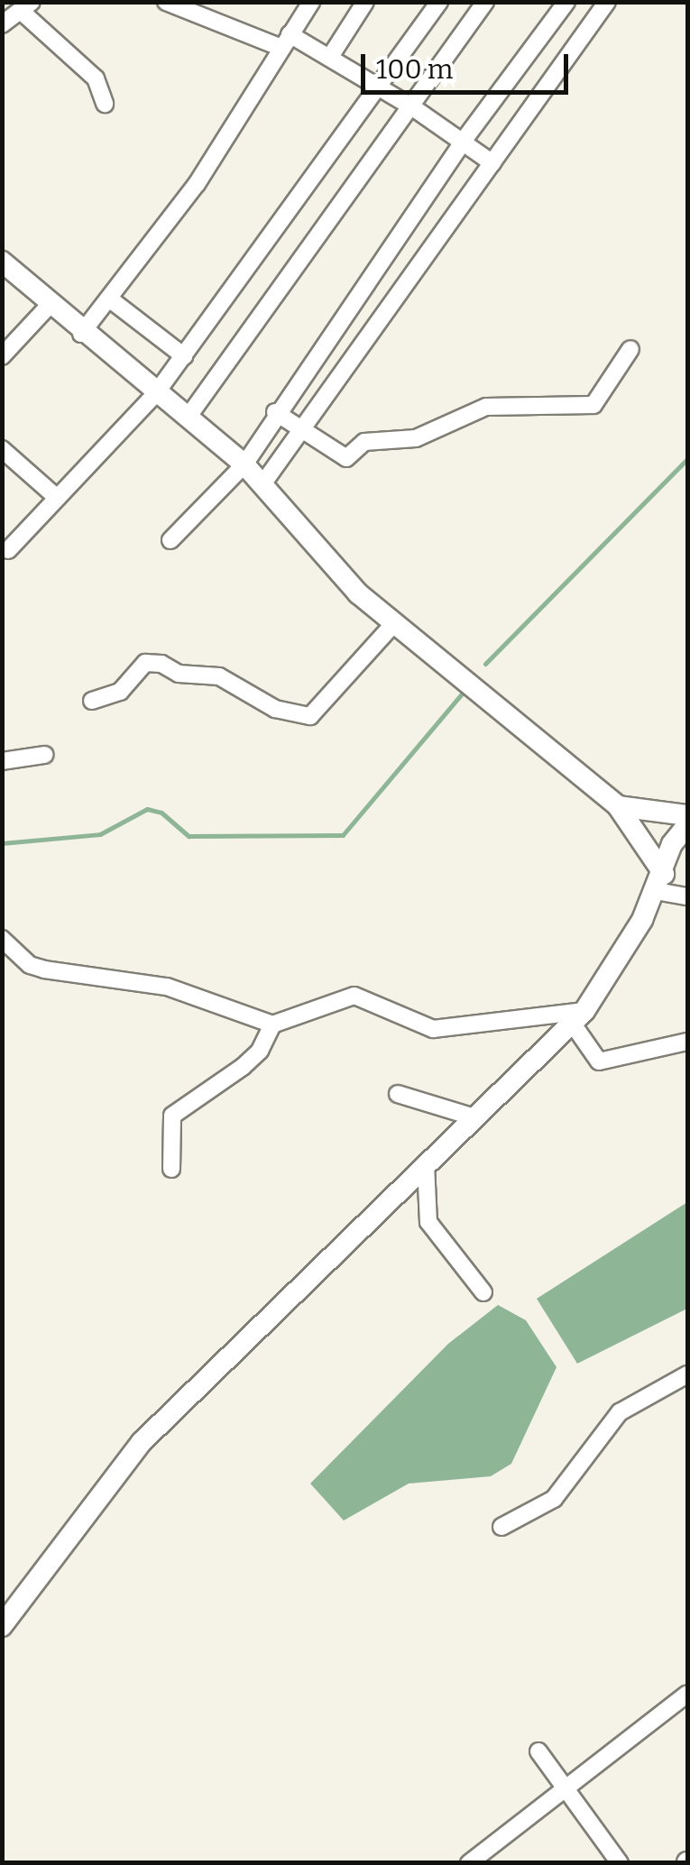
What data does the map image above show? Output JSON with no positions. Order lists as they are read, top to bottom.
{
  "scale_bar": "100 m"
}
